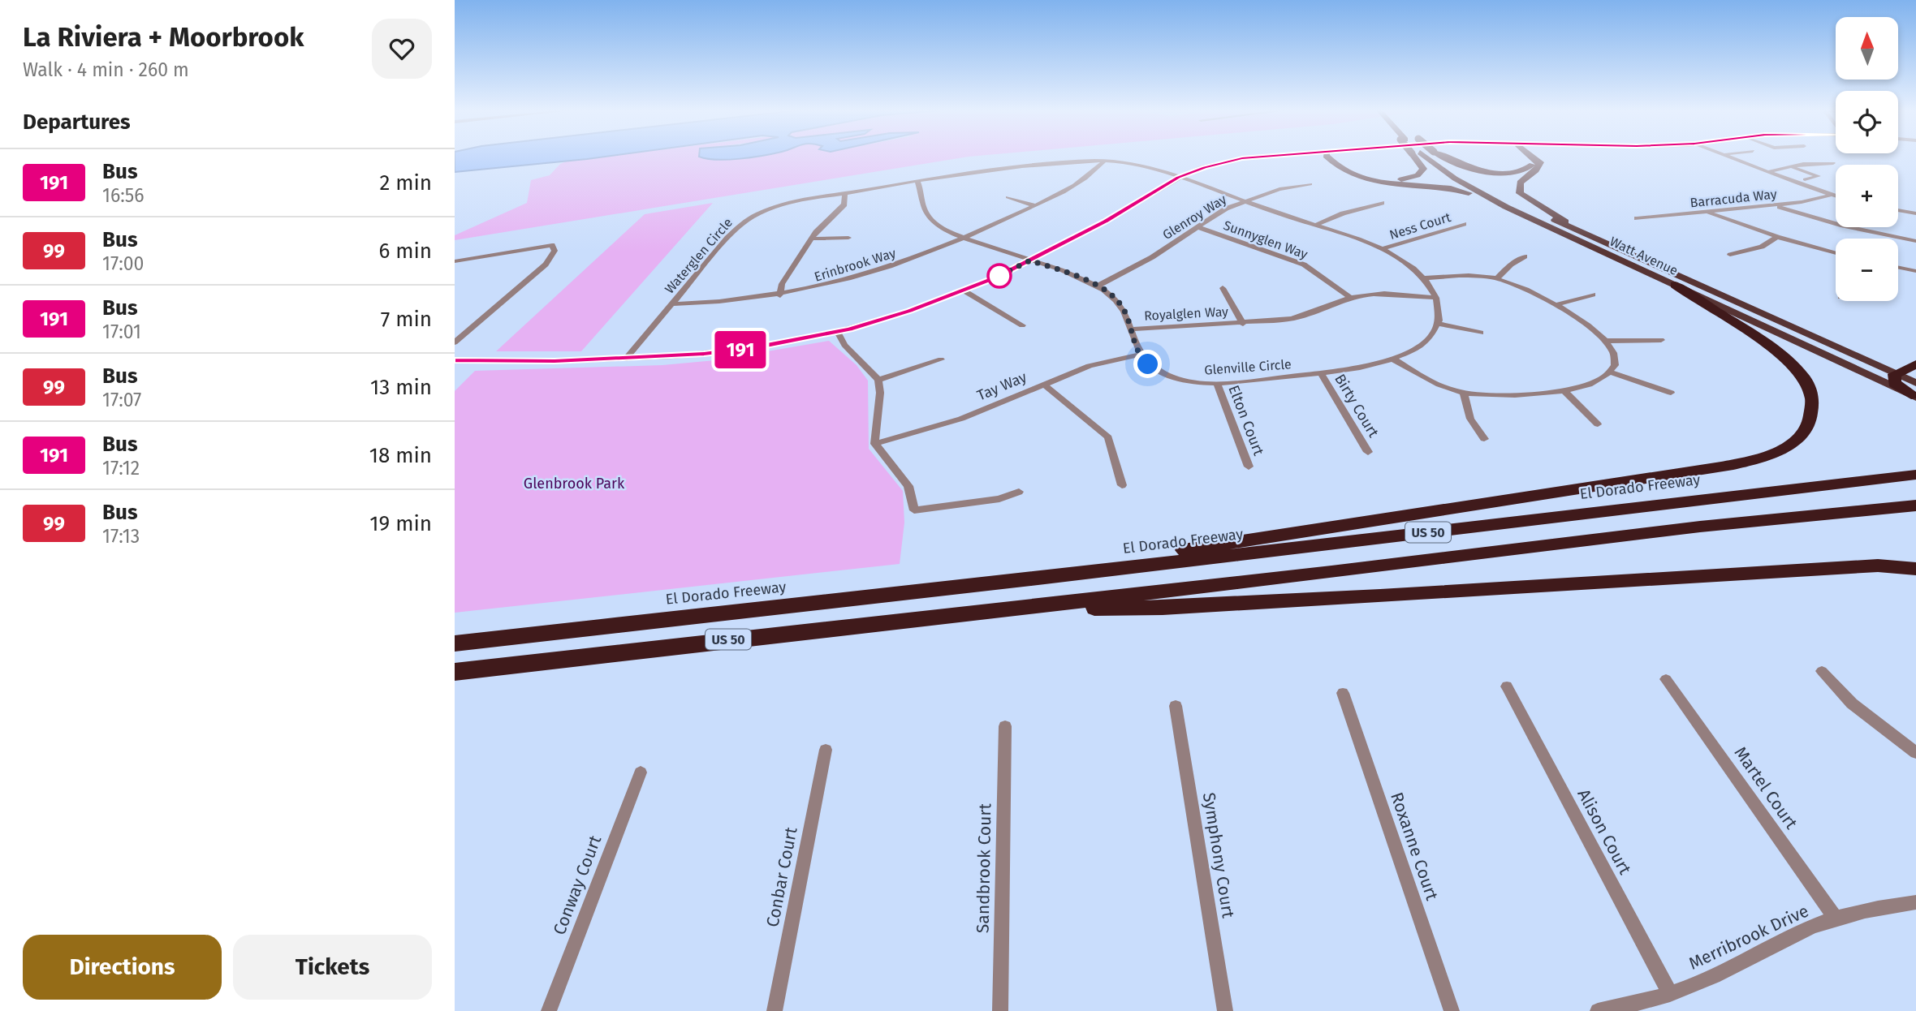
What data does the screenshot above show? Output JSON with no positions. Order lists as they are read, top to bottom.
{
  "streets": {
    "highway": ["El Dorado Freeway", "US 50"],
    "main road": ["Watt Avenue"],
    "street": [
      "Barracuda Way",
      "Glenroy Way",
      "Ness Court",
      "Sunnyglen Way",
      "Waterglen Circle",
      "Erinbrook Way",
      "Royalglen Way",
      "Glenville Circle",
      "Tay Way",
      "Birty Court",
      "Elton Court",
      "Martel Court",
      "Alison Court",
      "Roxanne Court",
      "Symphony Court",
      "Sandbrook Court",
      "Conbar Court",
      "Conway Court",
      "Merribrook Drive"
    ]
  },
  "crossings": [
    ["Glenroy Way", "Sunnyglen Way"],
    ["Sunnyglen Way", "Royalglen Way"],
    ["Waterglen Circle", "Erinbrook Way"],
    ["Glenville Circle", "Tay Way"],
    ["Glenville Circle", "Birty Court"],
    ["Glenville Circle", "Elton Court"],
    ["Martel Court", "Merribrook Drive"],
    ["Alison Court", "Merribrook Drive"]
  ],
  "parks": ["Glenbrook Park"],
  "lines": ["bus line 191"],
  "north": "top",
  "page": {
    "heading": [
      ["La Riviera + Moorbrook", "Walk · 4 min · 260 m"],
      "Departures"
    ],
    "on_map": "191",
    "map_buttons": ["+", "−"],
    "list": [
      {
        "mark": "191",
        "name": "Bus",
        "note": "16:56",
        "value": "2 min"
      },
      {
        "mark": "99",
        "name": "Bus",
        "note": "17:00",
        "value": "6 min"
      },
      {
        "mark": "191",
        "name": "Bus",
        "note": "17:01",
        "value": "7 min"
      },
      {
        "mark": "99",
        "name": "Bus",
        "note": "17:07",
        "value": "13 min"
      },
      {
        "mark": "191",
        "name": "Bus",
        "note": "17:12",
        "value": "18 min"
      },
      {
        "mark": "99",
        "name": "Bus",
        "note": "17:13",
        "value": "19 min"
      }
    ],
    "buttons": ["Directions", "Tickets"]
  }
}
